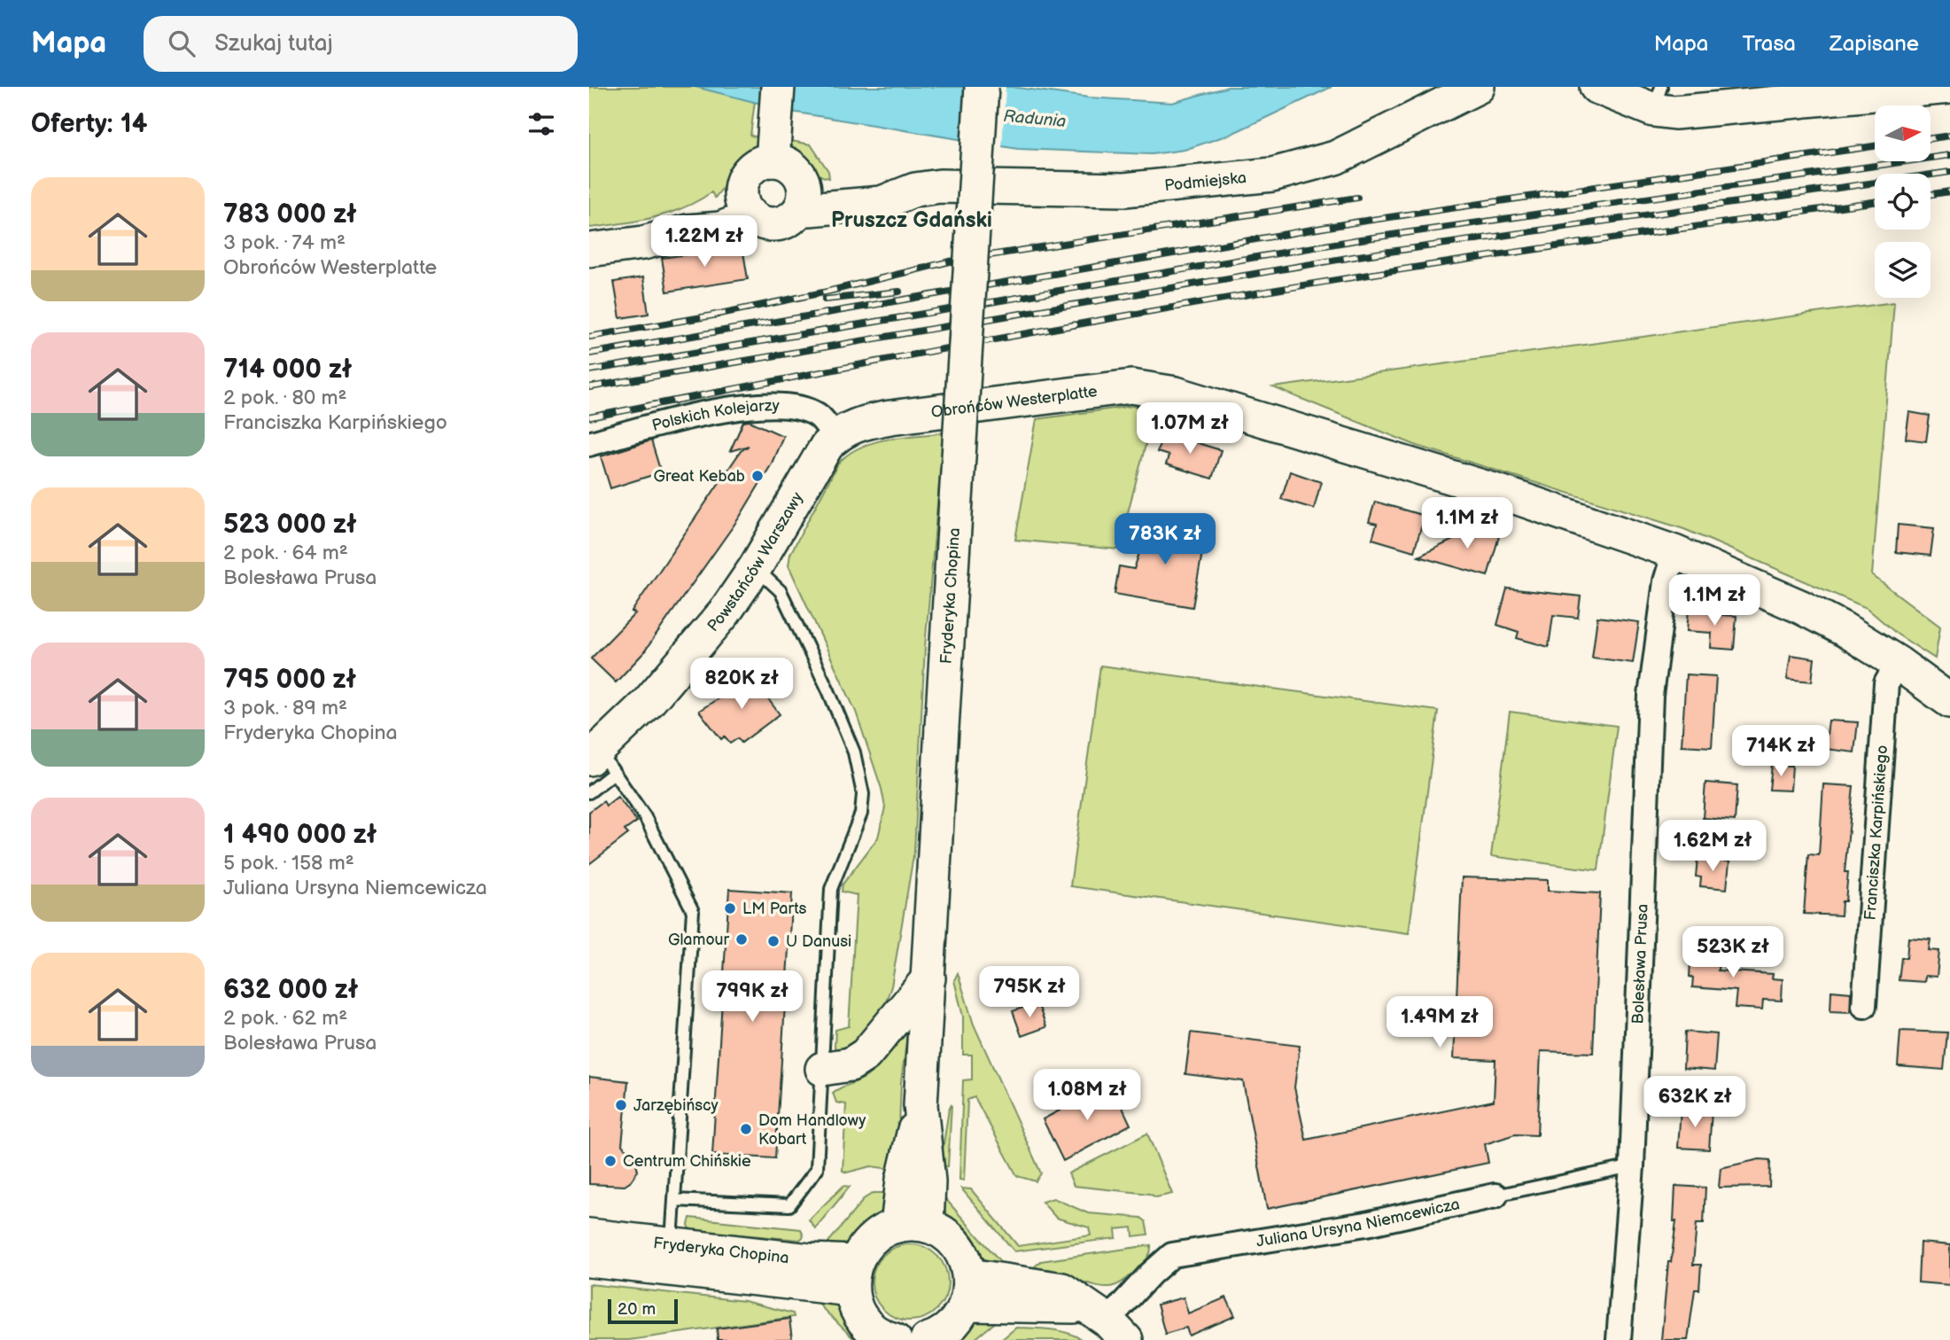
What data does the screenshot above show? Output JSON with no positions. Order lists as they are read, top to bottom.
{
  "streets": {
    "street": [
      "Podmiejska",
      "Obrońców Westerplatte",
      "Polskich Kolejarzy",
      "Powstańców Warszawy",
      "Fryderyka Chopina",
      "Franciszka Karpińskiego",
      "Bolesława Prusa",
      "Juliana Ursyna Niemcewicza"
    ]
  },
  "crossings": [
    ["Obrońców Westerplatte", "Polskich Kolejarzy"],
    ["Obrońców Westerplatte", "Powstańców Warszawy"],
    ["Obrońców Westerplatte", "Franciszka Karpińskiego"],
    ["Obrońców Westerplatte", "Bolesława Prusa"],
    ["Polskich Kolejarzy", "Powstańców Warszawy"],
    ["Bolesława Prusa", "Juliana Ursyna Niemcewicza"]
  ],
  "districts": ["Pruszcz Gdański"],
  "water": ["Radunia"],
  "places": [
    "Great Kebab",
    "LM Parts",
    "Glamour",
    "U Danusi",
    "Jarzębińscy",
    "Dom Handlowy Kobart",
    "Centrum Chińskie"
  ],
  "scale_bar": "20 m",
  "north": "right",
  "page": {
    "header": "Mapa",
    "search": "Szukaj tutaj",
    "nav": ["Mapa", "Trasa", "Zapisane"],
    "heading": "Oferty: 14",
    "list": [
      {
        "name": "783 000 zł",
        "note": "3 pok. · 74 m² · Obrońców Westerplatte"
      },
      {
        "name": "714 000 zł",
        "note": "2 pok. · 80 m² · Franciszka Karpińskiego"
      },
      {
        "name": "523 000 zł",
        "note": "2 pok. · 64 m² · Bolesława Prusa"
      },
      {
        "name": "795 000 zł",
        "note": "3 pok. · 89 m² · Fryderyka Chopina"
      },
      {
        "name": "1 490 000 zł",
        "note": "5 pok. · 158 m² · Juliana Ursyna Niemcewicza"
      },
      {
        "name": "632 000 zł",
        "note": "2 pok. · 62 m² · Bolesława Prusa"
      }
    ],
    "price": [
      "1.22M zł",
      "1.07M zł",
      "1.1M zł",
      "783K zł",
      "1.1M zł",
      "820K zł",
      "714K zł",
      "1.62M zł",
      "523K zł",
      "795K zł",
      "799K zł",
      "1.49M zł",
      "1.08M zł",
      "632K zł"
    ],
    "scale": "20 m"
  }
}
